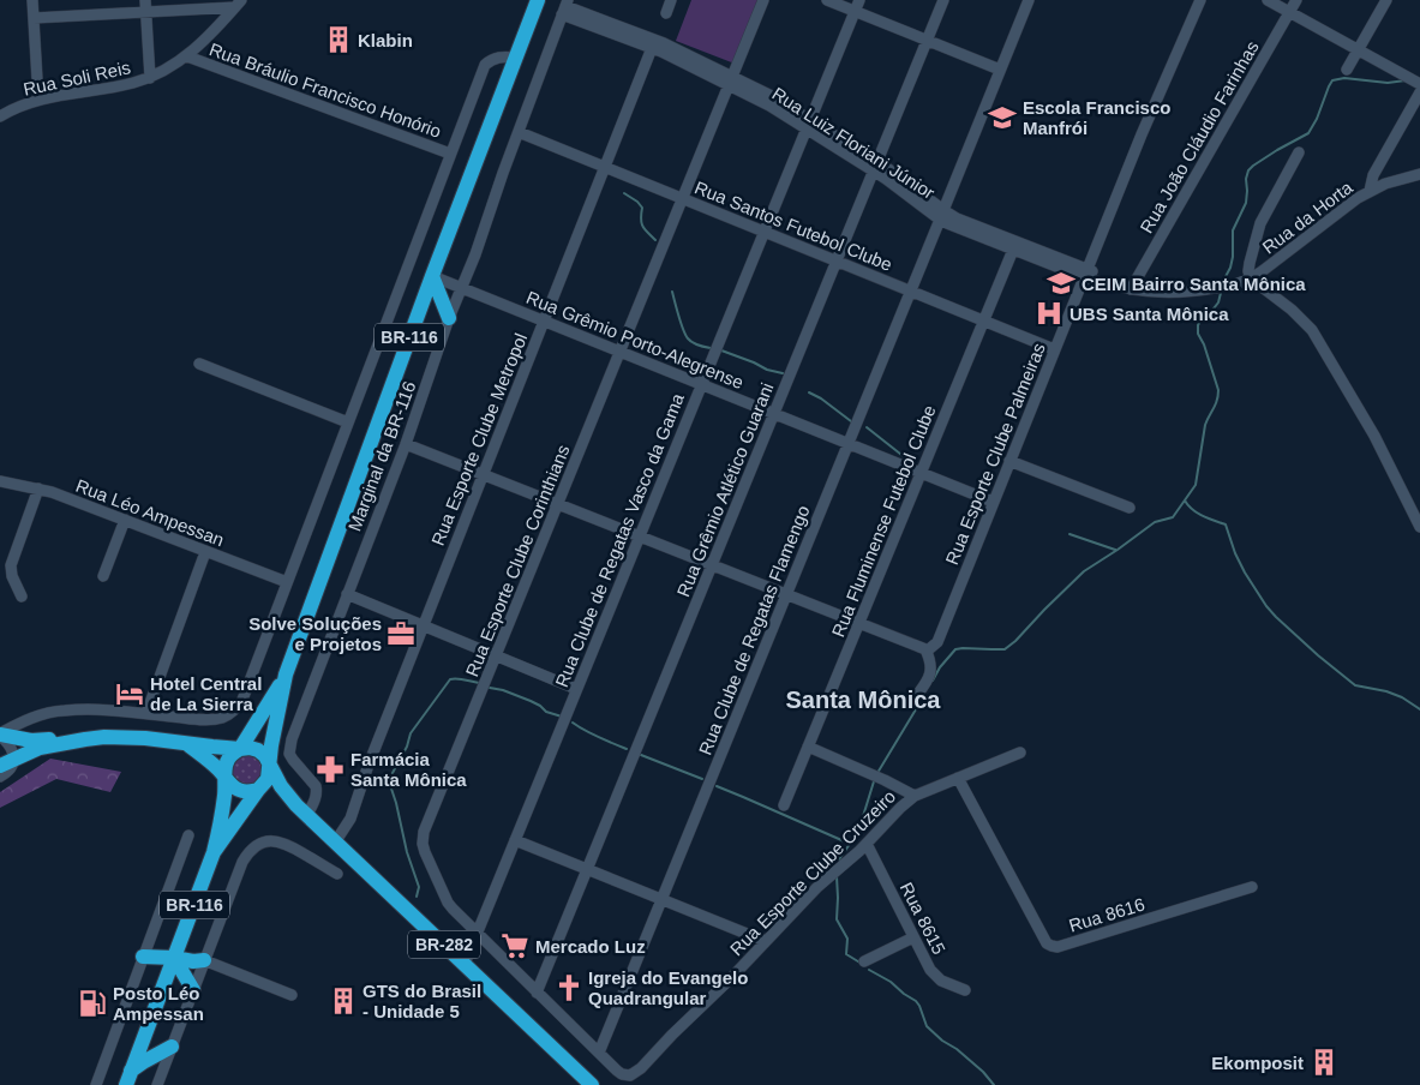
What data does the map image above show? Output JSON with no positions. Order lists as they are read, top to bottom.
{
  "streets": {
    "highway": ["BR-116", "BR-282"],
    "street": [
      "Rua Soli Reis",
      "Rua Bráulio Francisco Honório",
      "Rua João Cláudio Farinhas",
      "Rua Luiz Floriani Júnior",
      "Rua da Horta",
      "Rua Santos Futebol Clube",
      "Rua Grêmio Porto-Alegrense",
      "Rua Esporte Clube Metropol",
      "Rua Esporte Clube Palmeiras",
      "Marginal da BR-116",
      "Rua Grêmio Atlético Guarani",
      "Rua Léo Ampessan",
      "Rua Fluminense Futebol Clube",
      "Rua Clube de Regatas Vasco da Gama",
      "Rua Esporte Clube Corinthians",
      "Rua Clube de Regatas Flamengo",
      "Rua Esporte Clube Cruzeiro",
      "Rua 8616",
      "Rua 8615"
    ]
  },
  "crossings": [
    ["Rua Soli Reis", "Rua Bráulio Francisco Honório"],
    ["Rua João Cláudio Farinhas", "Rua Luiz Floriani Júnior"],
    ["Rua Luiz Floriani Júnior", "Rua da Horta"],
    ["Rua Luiz Floriani Júnior", "Rua Esporte Clube Metropol"],
    ["Rua Luiz Floriani Júnior", "Rua Esporte Clube Palmeiras"],
    ["Rua Luiz Floriani Júnior", "Marginal da BR-116"],
    ["Rua Luiz Floriani Júnior", "Rua Grêmio Atlético Guarani"],
    ["Rua Luiz Floriani Júnior", "Rua Fluminense Futebol Clube"],
    ["Rua Luiz Floriani Júnior", "Rua Clube de Regatas Vasco da Gama"],
    ["Rua Luiz Floriani Júnior", "Rua Esporte Clube Corinthians"],
    ["Rua Luiz Floriani Júnior", "Rua Clube de Regatas Flamengo"],
    ["Rua Santos Futebol Clube", "Rua Esporte Clube Metropol"],
    ["Rua Santos Futebol Clube", "Rua Esporte Clube Palmeiras"],
    ["Rua Santos Futebol Clube", "Marginal da BR-116"],
    ["Rua Santos Futebol Clube", "Rua Grêmio Atlético Guarani"],
    ["Rua Santos Futebol Clube", "Rua Fluminense Futebol Clube"],
    ["Rua Santos Futebol Clube", "Rua Clube de Regatas Vasco da Gama"],
    ["Rua Santos Futebol Clube", "Rua Esporte Clube Corinthians"],
    ["Rua Santos Futebol Clube", "Rua Clube de Regatas Flamengo"],
    ["BR-116", "Rua Grêmio Porto-Alegrense"],
    ["BR-116", "BR-282"],
    ["Rua Grêmio Porto-Alegrense", "Rua Esporte Clube Metropol"],
    ["Rua Grêmio Porto-Alegrense", "Rua Esporte Clube Palmeiras"],
    ["Rua Grêmio Porto-Alegrense", "Marginal da BR-116"],
    ["Rua Grêmio Porto-Alegrense", "Rua Grêmio Atlético Guarani"],
    ["Rua Grêmio Porto-Alegrense", "Rua Fluminense Futebol Clube"],
    ["Rua Grêmio Porto-Alegrense", "Rua Clube de Regatas Vasco da Gama"],
    ["Rua Grêmio Porto-Alegrense", "Rua Esporte Clube Corinthians"],
    ["Rua Grêmio Porto-Alegrense", "Rua Clube de Regatas Flamengo"],
    ["Rua Esporte Clube Metropol", "BR-282"],
    ["Marginal da BR-116", "BR-282"],
    ["Rua Grêmio Atlético Guarani", "Rua Esporte Clube Corinthians"],
    ["Rua Clube de Regatas Vasco da Gama", "Rua Esporte Clube Corinthians"],
    ["Rua Clube de Regatas Vasco da Gama", "BR-282"],
    ["Rua Esporte Clube Corinthians", "Rua Clube de Regatas Flamengo"],
    ["Rua Esporte Clube Corinthians", "Rua Esporte Clube Cruzeiro"],
    ["Rua Esporte Clube Cruzeiro", "Rua 8616"],
    ["Rua Esporte Clube Cruzeiro", "Rua 8615"]
  ],
  "districts": ["Santa Mônica"],
  "places": {
    "building": ["Klabin", "GTS do Brasil - Unidade 5", "Ekomposit"],
    "school or university": ["Escola Francisco Manfrói", "CEIM Bairro Santa Mônica"],
    "hospital": ["UBS Santa Mônica"],
    "office": ["Solve Soluções e Projetos"],
    "hotel": ["Hotel Central de La Sierra"],
    "pharmacy": ["Farmácia Santa Mônica"],
    "supermarket": ["Mercado Luz"],
    "church": ["Igreja do Evangelo Quadrangular"],
    "fuel station": ["Posto Léo Ampessan"]
  }
}
